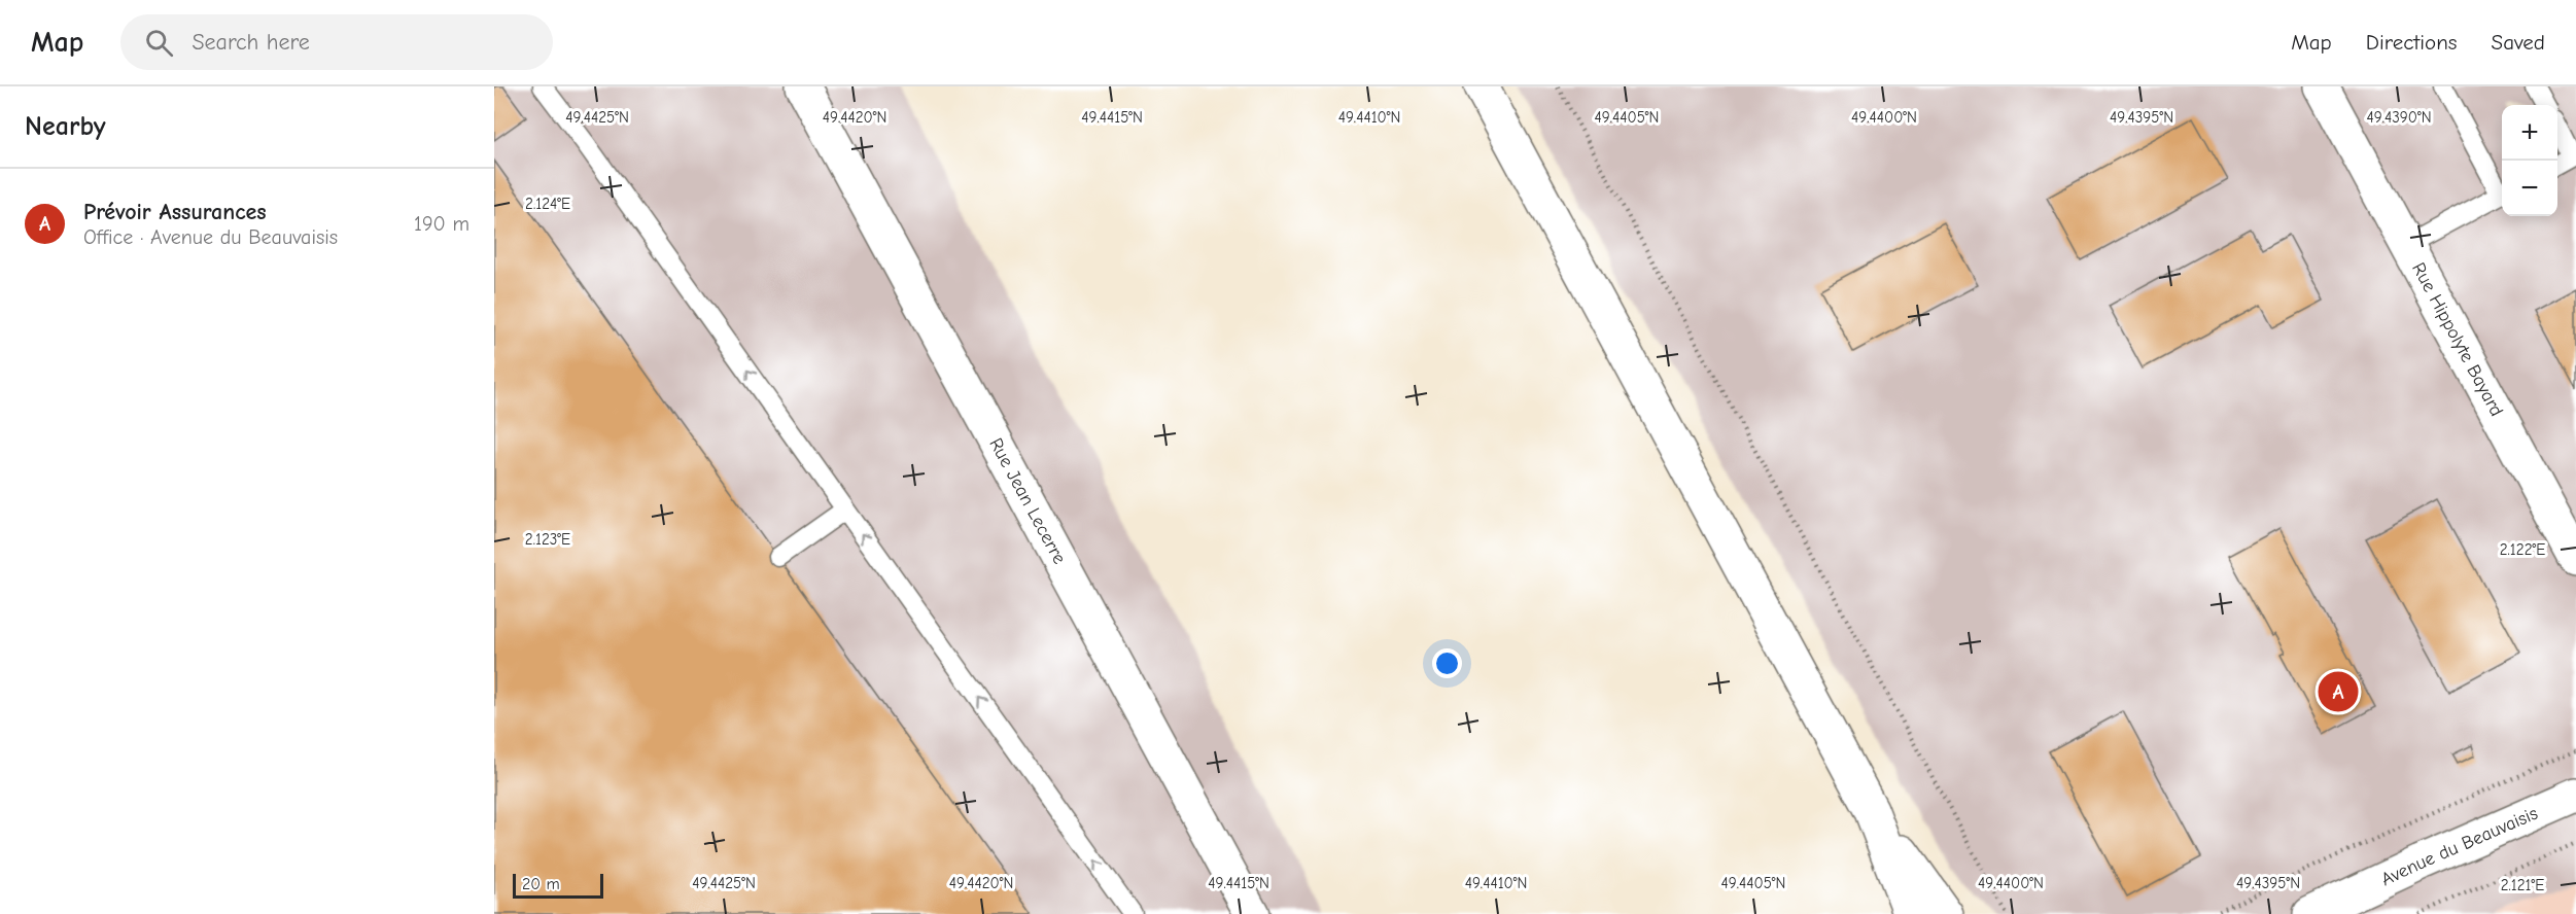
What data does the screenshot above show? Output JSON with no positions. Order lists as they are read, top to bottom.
{
  "streets": {
    "street": ["Rue Hippolyte Bayard", "Rue Jean Lecerre", "Avenue du Beauvaisis"]
  },
  "scale_bar": "20 m",
  "page": {
    "header": "Map",
    "search": "Search here",
    "nav": ["Map", "Directions", "Saved"],
    "heading": "Nearby",
    "map_buttons": ["+", "−"],
    "list": [
      {
        "mark": "A",
        "name": "Prévoir Assurances",
        "note": "Office · Avenue du Beauvaisis",
        "value": "190 m"
      }
    ],
    "pins": "A",
    "scale": "20 m"
  },
  "coordinates": [
    "49.4425°N",
    "49.4420°N",
    "49.4415°N",
    "49.4410°N",
    "49.4405°N",
    "49.4400°N",
    "49.4395°N",
    "49.4390°N",
    "2.124°E",
    "2.123°E",
    "2.122°E",
    "2.121°E"
  ]
}
